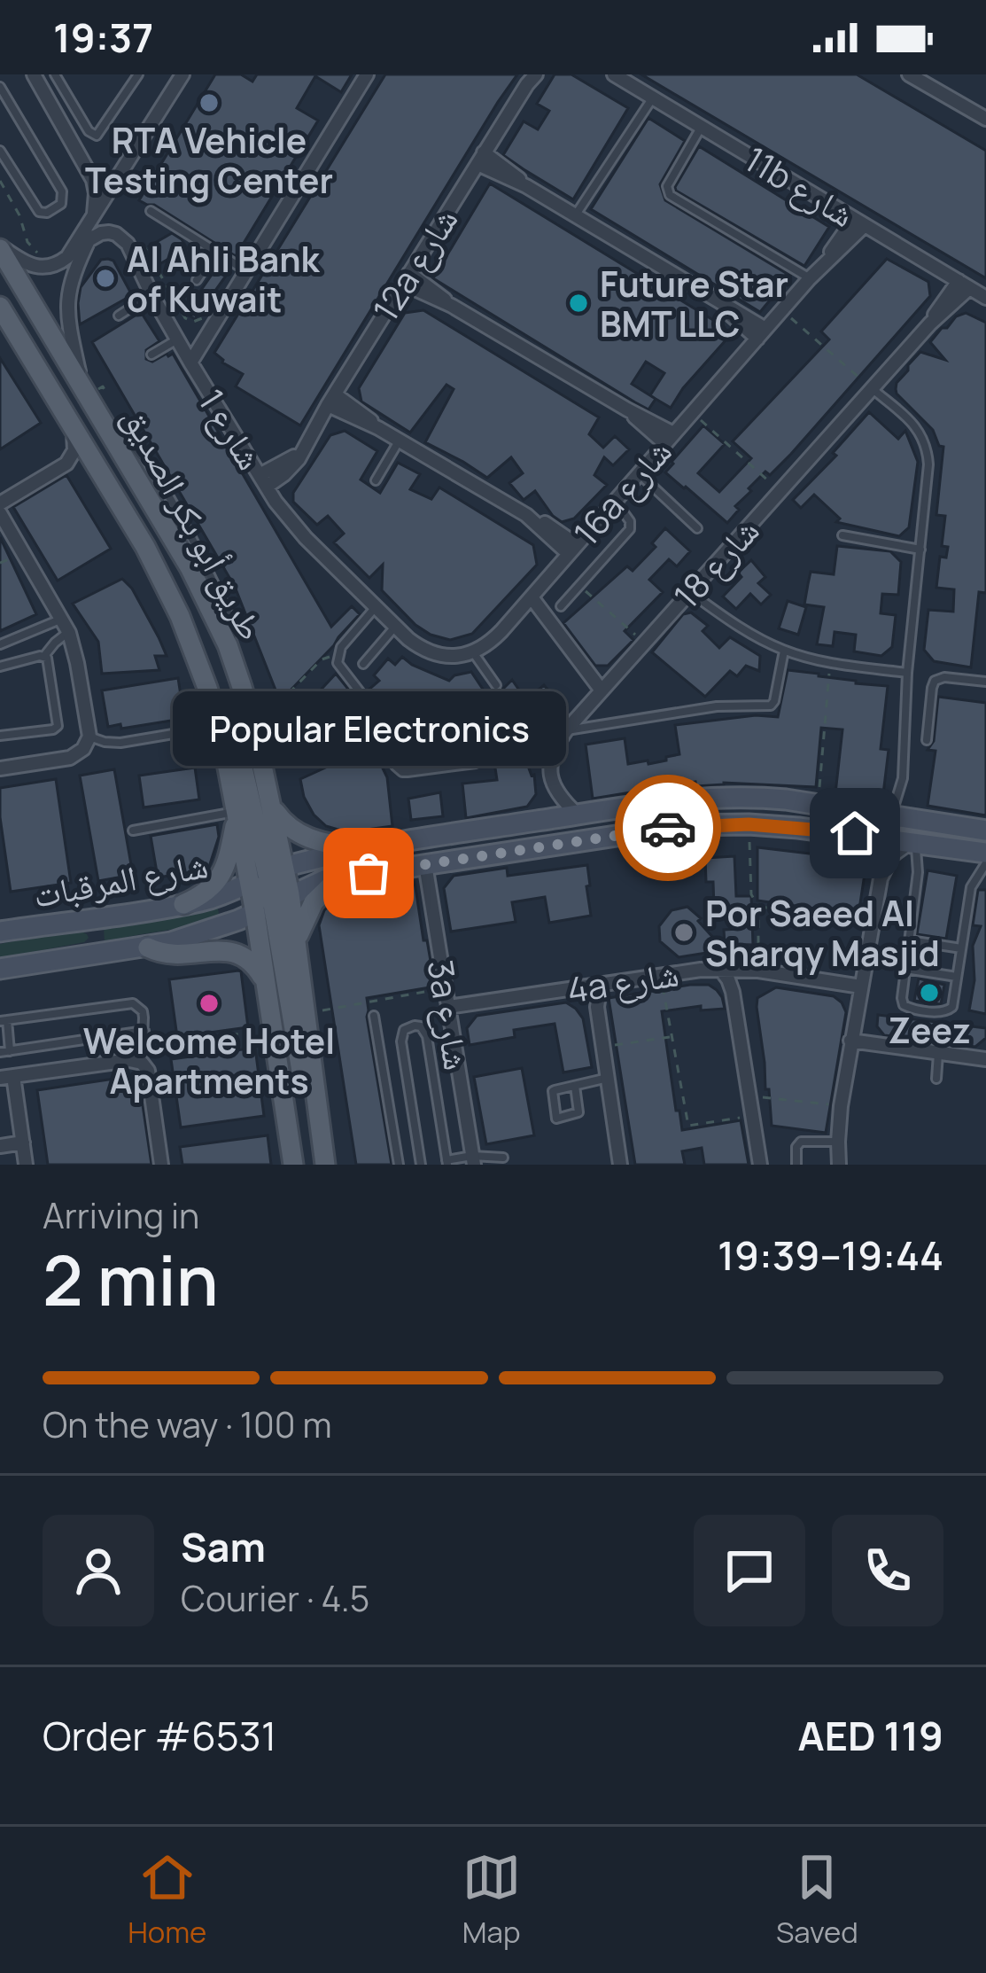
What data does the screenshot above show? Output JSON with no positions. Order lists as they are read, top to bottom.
{
  "streets": {
    "main road": ["طريق أبو بكر الصديق"],
    "street": [
      "11b شارع",
      "12a شارع",
      "شارع 1",
      "16a شارع",
      "شارع 18",
      "شارع المرقبات",
      "4a شارع",
      "3a شارع"
    ]
  },
  "crossings": [
    ["11b شارع", "16a شارع"],
    ["11b شارع", "شارع 18"],
    ["12a شارع", "شارع 1"],
    ["طريق أبو بكر الصديق", "شارع المرقبات"],
    ["شارع المرقبات", "3a شارع"],
    ["4a شارع", "3a شارع"]
  ],
  "places": [
    "RTA Vehicle Testing Center",
    "Al Ahli Bank of Kuwait",
    "Future Star BMT LLC",
    "Popular Electronics",
    "Por Saeed Al Sharqy Masjid",
    "Zeez",
    "Welcome Hotel Apartments"
  ],
  "page": {
    "status": "19:37",
    "bubble": "Popular Electronics",
    "heading": ["2 min", "Arriving in", "19:39–19:44"],
    "panel": [
      "Sam",
      "Courier · 4.5",
      "Order #6531",
      "AED 119"
    ],
    "bar": "On the way · 100 m",
    "tabs": ["Home", "Map", "Saved"]
  }
}
